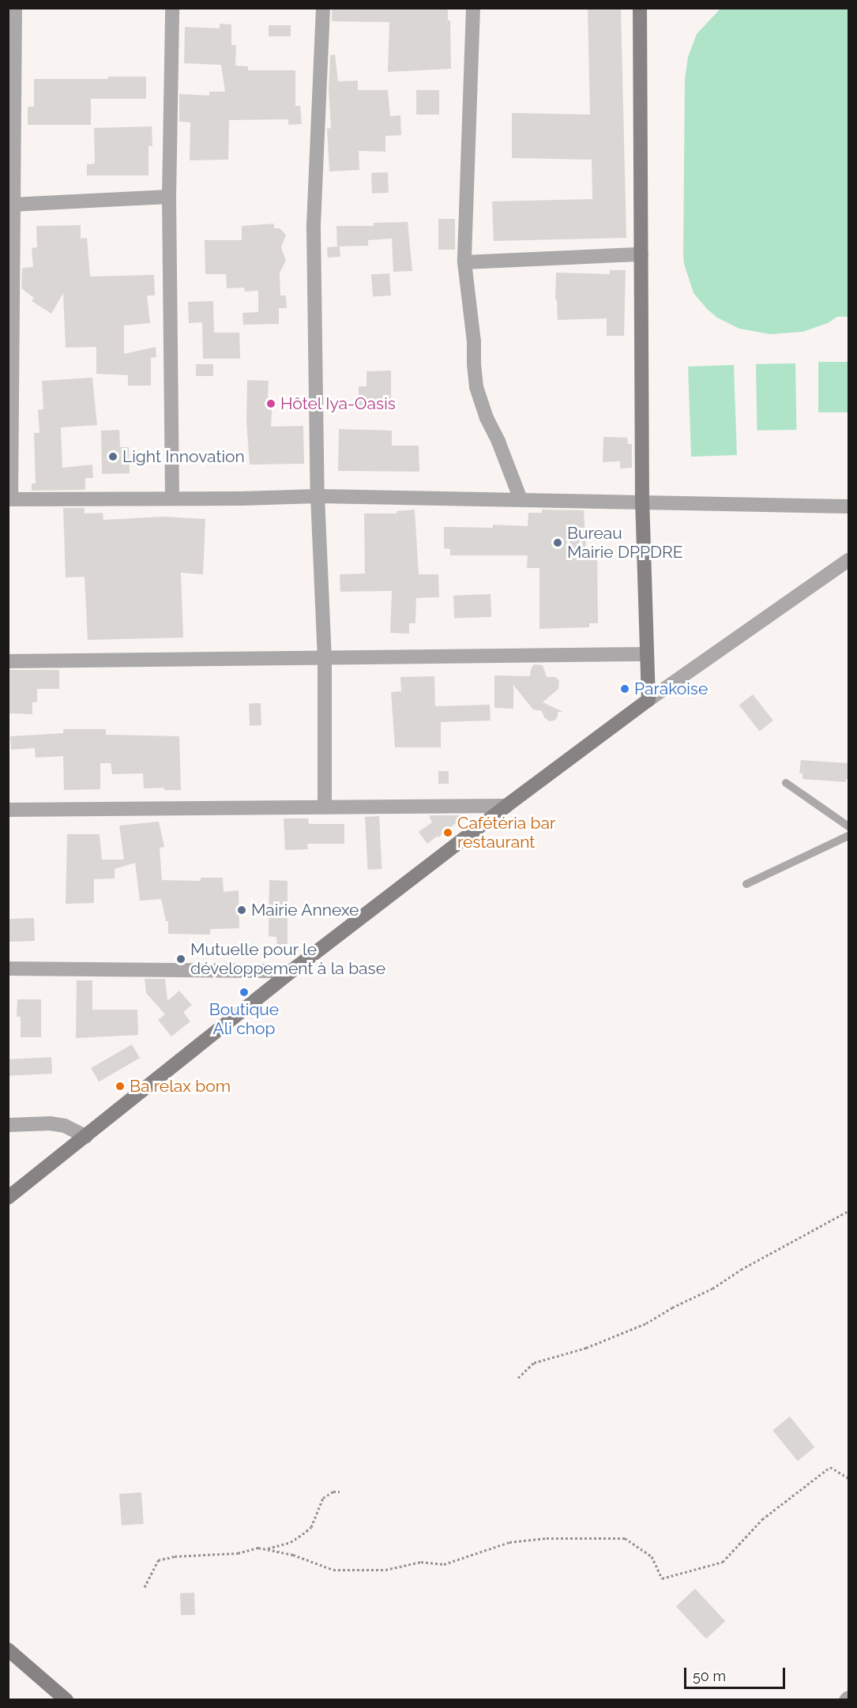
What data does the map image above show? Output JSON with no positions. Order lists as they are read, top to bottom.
{
  "places": [
    "Hôtel Iya-Oasis",
    "Light Innovation",
    "Bureau Mairie DPPDRE",
    "Parakoise",
    "Cafétéria bar restaurant",
    "Mairie Annexe",
    "Mutuelle pour le développement à la base",
    "Boutique Ali chop",
    "Ba relax bom"
  ],
  "scale_bar": "50 m"
}
